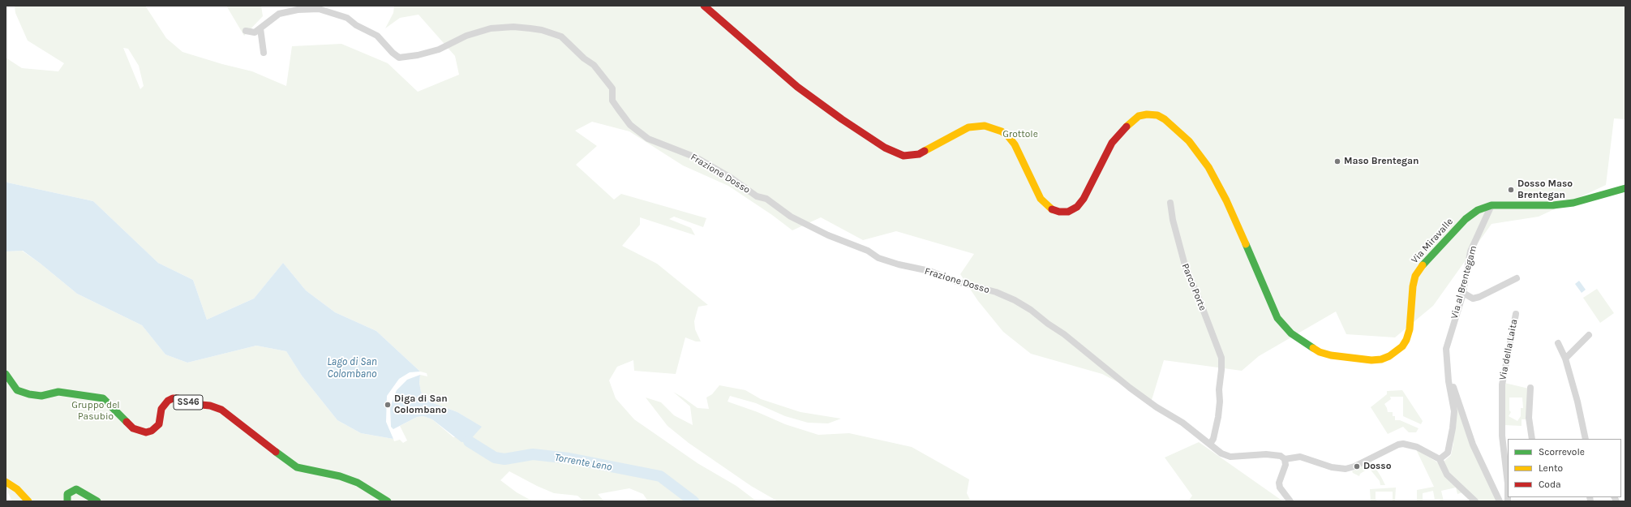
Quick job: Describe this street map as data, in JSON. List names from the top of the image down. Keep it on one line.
{"streets":{"street":["Frazione Dosso","Via Miravalle","Via al Brentegam","Parco Porte","Via della Laita","SS46"]},"crossings":[["Frazione Dosso","Parco Porte"],["Via Miravalle","Via al Brentegam"]],"water":["Lago di San Colombano","Torrente Leno"],"parks":["Grottole","Gruppo del Pasubio"],"places":["Maso Brentegan","Dosso Maso Brentegan","Diga di San Colombano","Dosso"],"legend":["Scorrevole","Lento","Coda"]}
